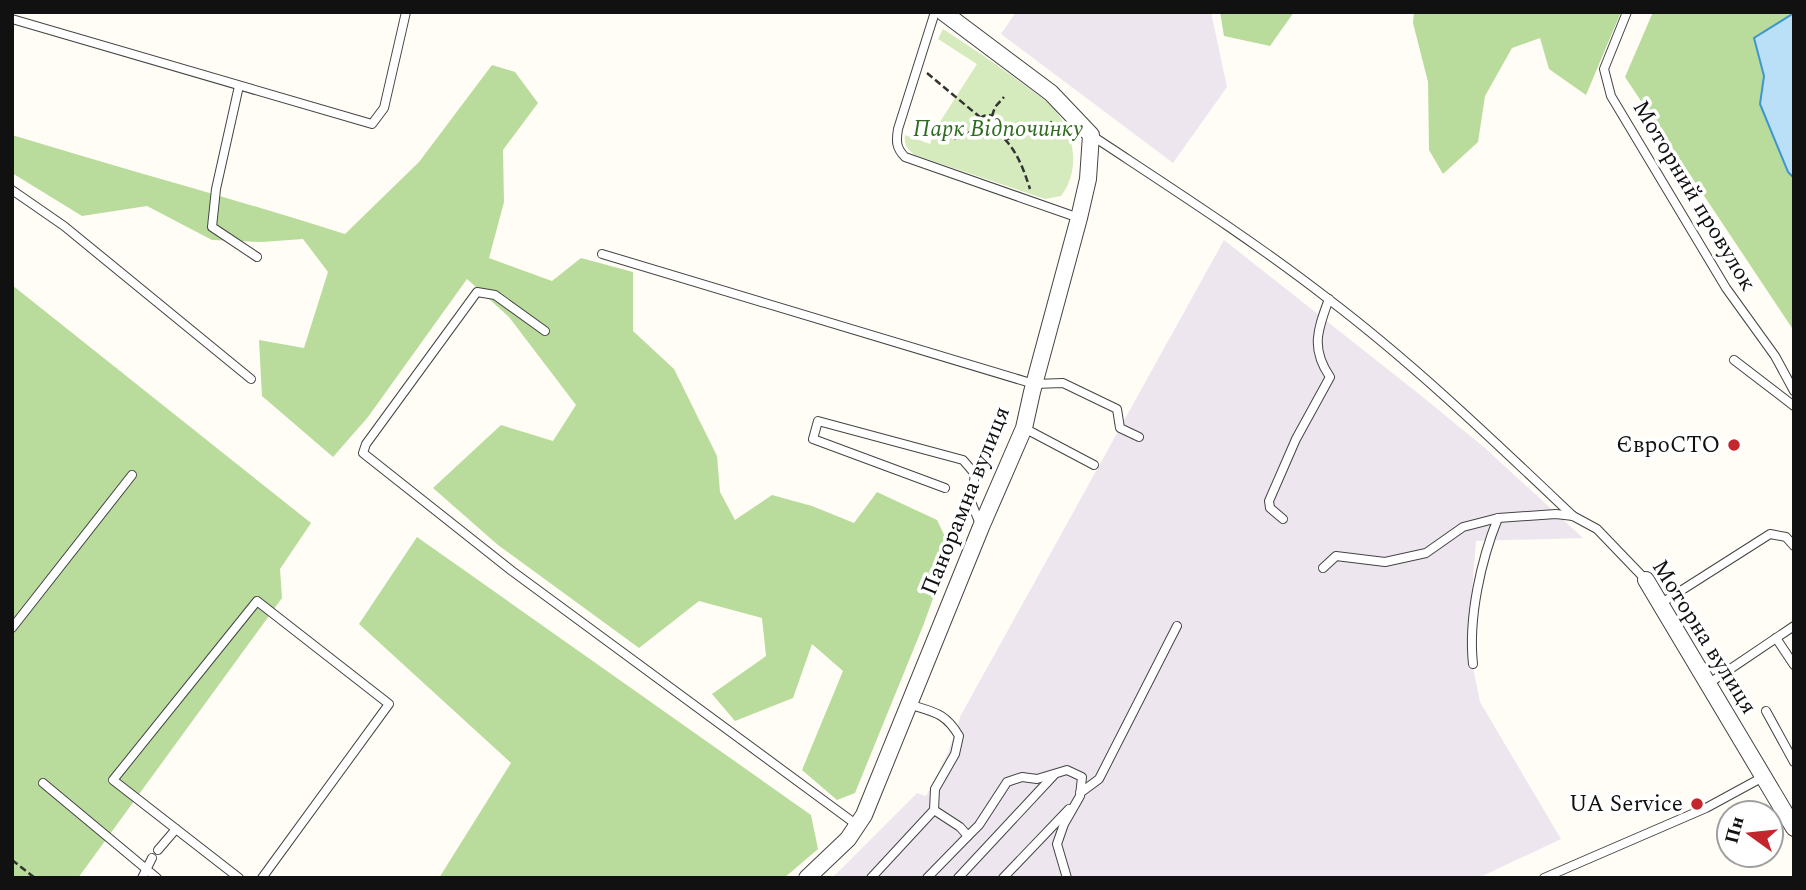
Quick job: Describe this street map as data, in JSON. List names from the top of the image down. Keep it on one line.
{"streets":{"street":["Панорамна вулиця","Моторна вулиця"],"lane":["Моторний провулок"]},"crossings":[["Панорамна вулиця","Моторна вулиця"]],"parks":["Парк Відпочинку"],"places":["ЄвроСТО","UA Service"],"north":"left"}
